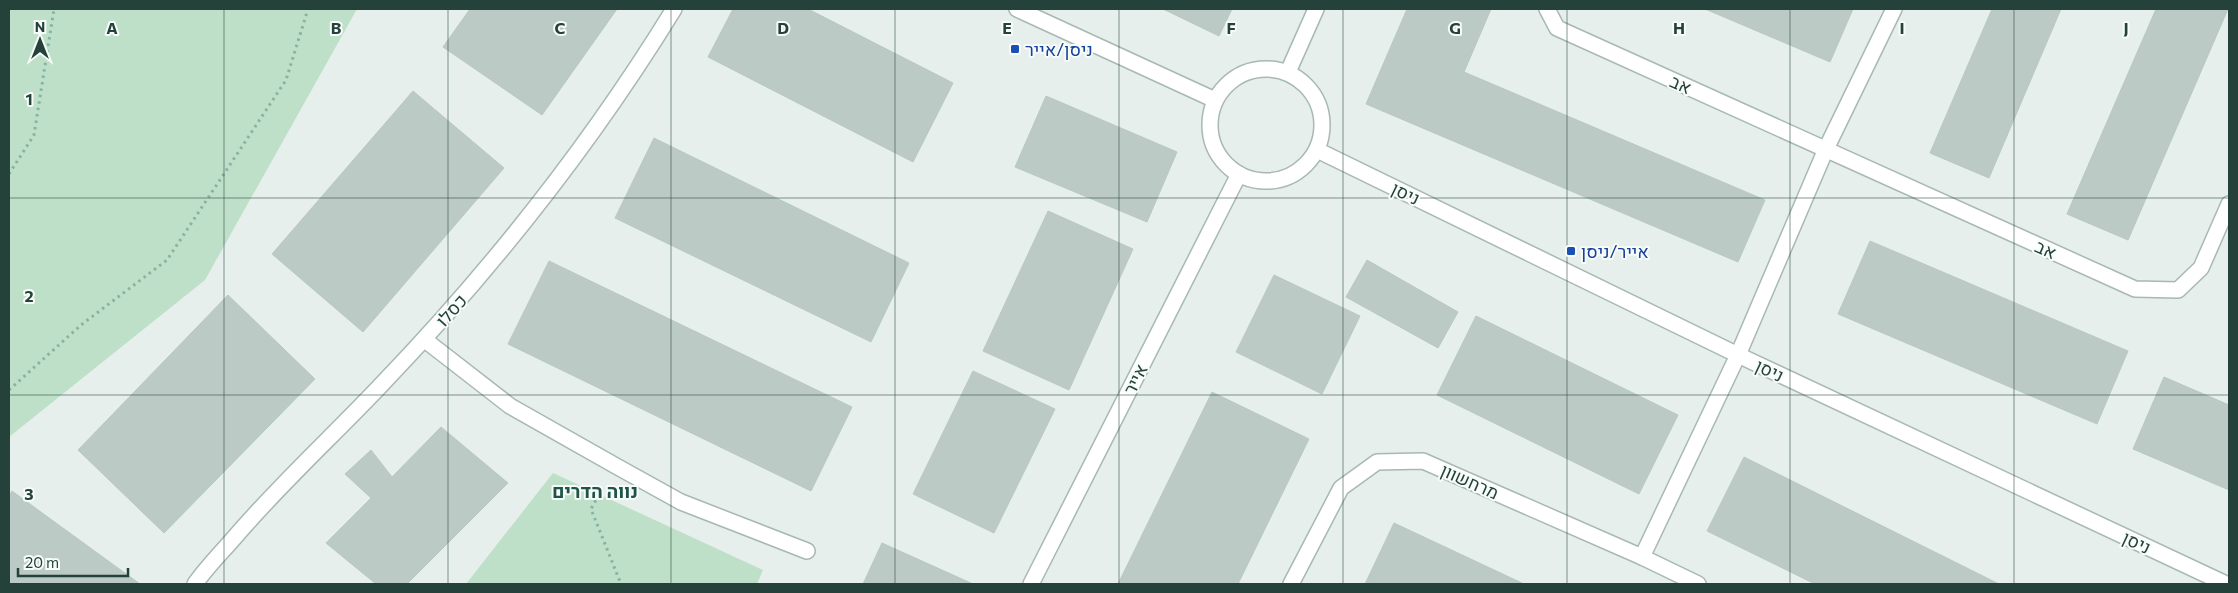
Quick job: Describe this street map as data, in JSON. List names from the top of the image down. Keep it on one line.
{"streets":{"street":["אב","ניסן","כסלו","אייר","מרחשוון"]},"crossings":[["ניסן","אייר"]],"districts":["נווה הדרים"],"places":{"transit":["ניסן/אייר","אייר/ניסן"]},"scale_bar":"20 m","north":"top","grid":{"columns":["A","B","C","D","E","F","G","H","I","J"],"rows":["1","2","3"]}}
